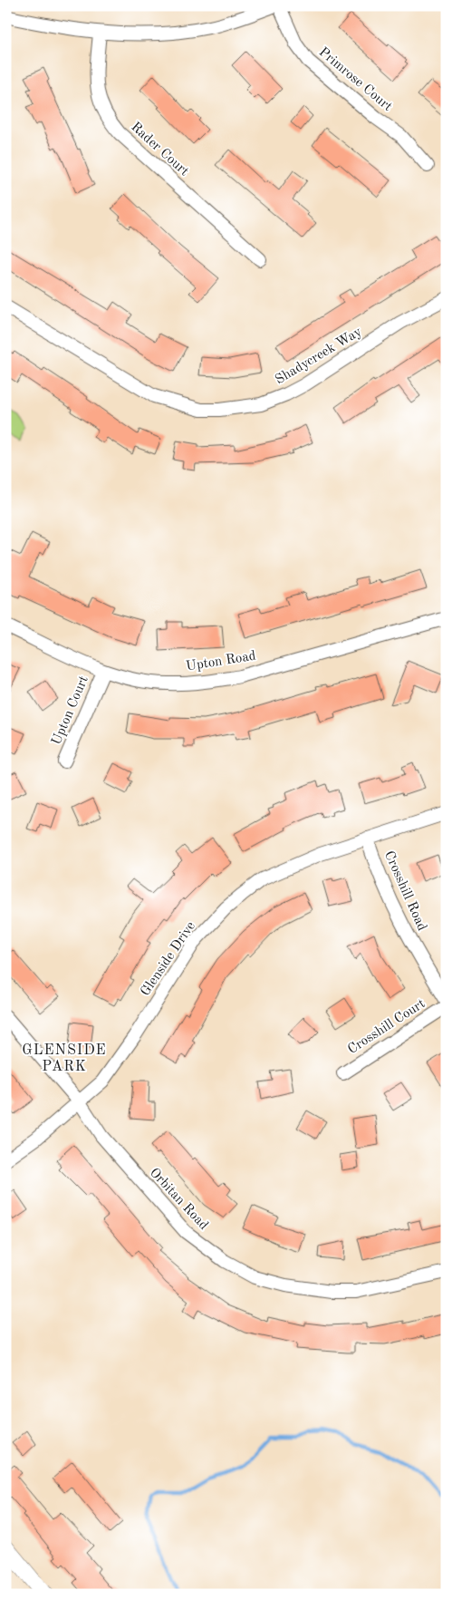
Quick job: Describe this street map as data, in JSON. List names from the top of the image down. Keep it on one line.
{"streets":{"street":["Primrose Court","Rader Court","Shadycreek Way","Upton Road","Upton Court","Crosshill Road","Glenside Drive","Crosshill Court","Orbitan Road"]},"crossings":[["Upton Road","Upton Court"],["Crosshill Road","Glenside Drive"],["Glenside Drive","Orbitan Road"]],"districts":["GLENSIDE PARK"]}
